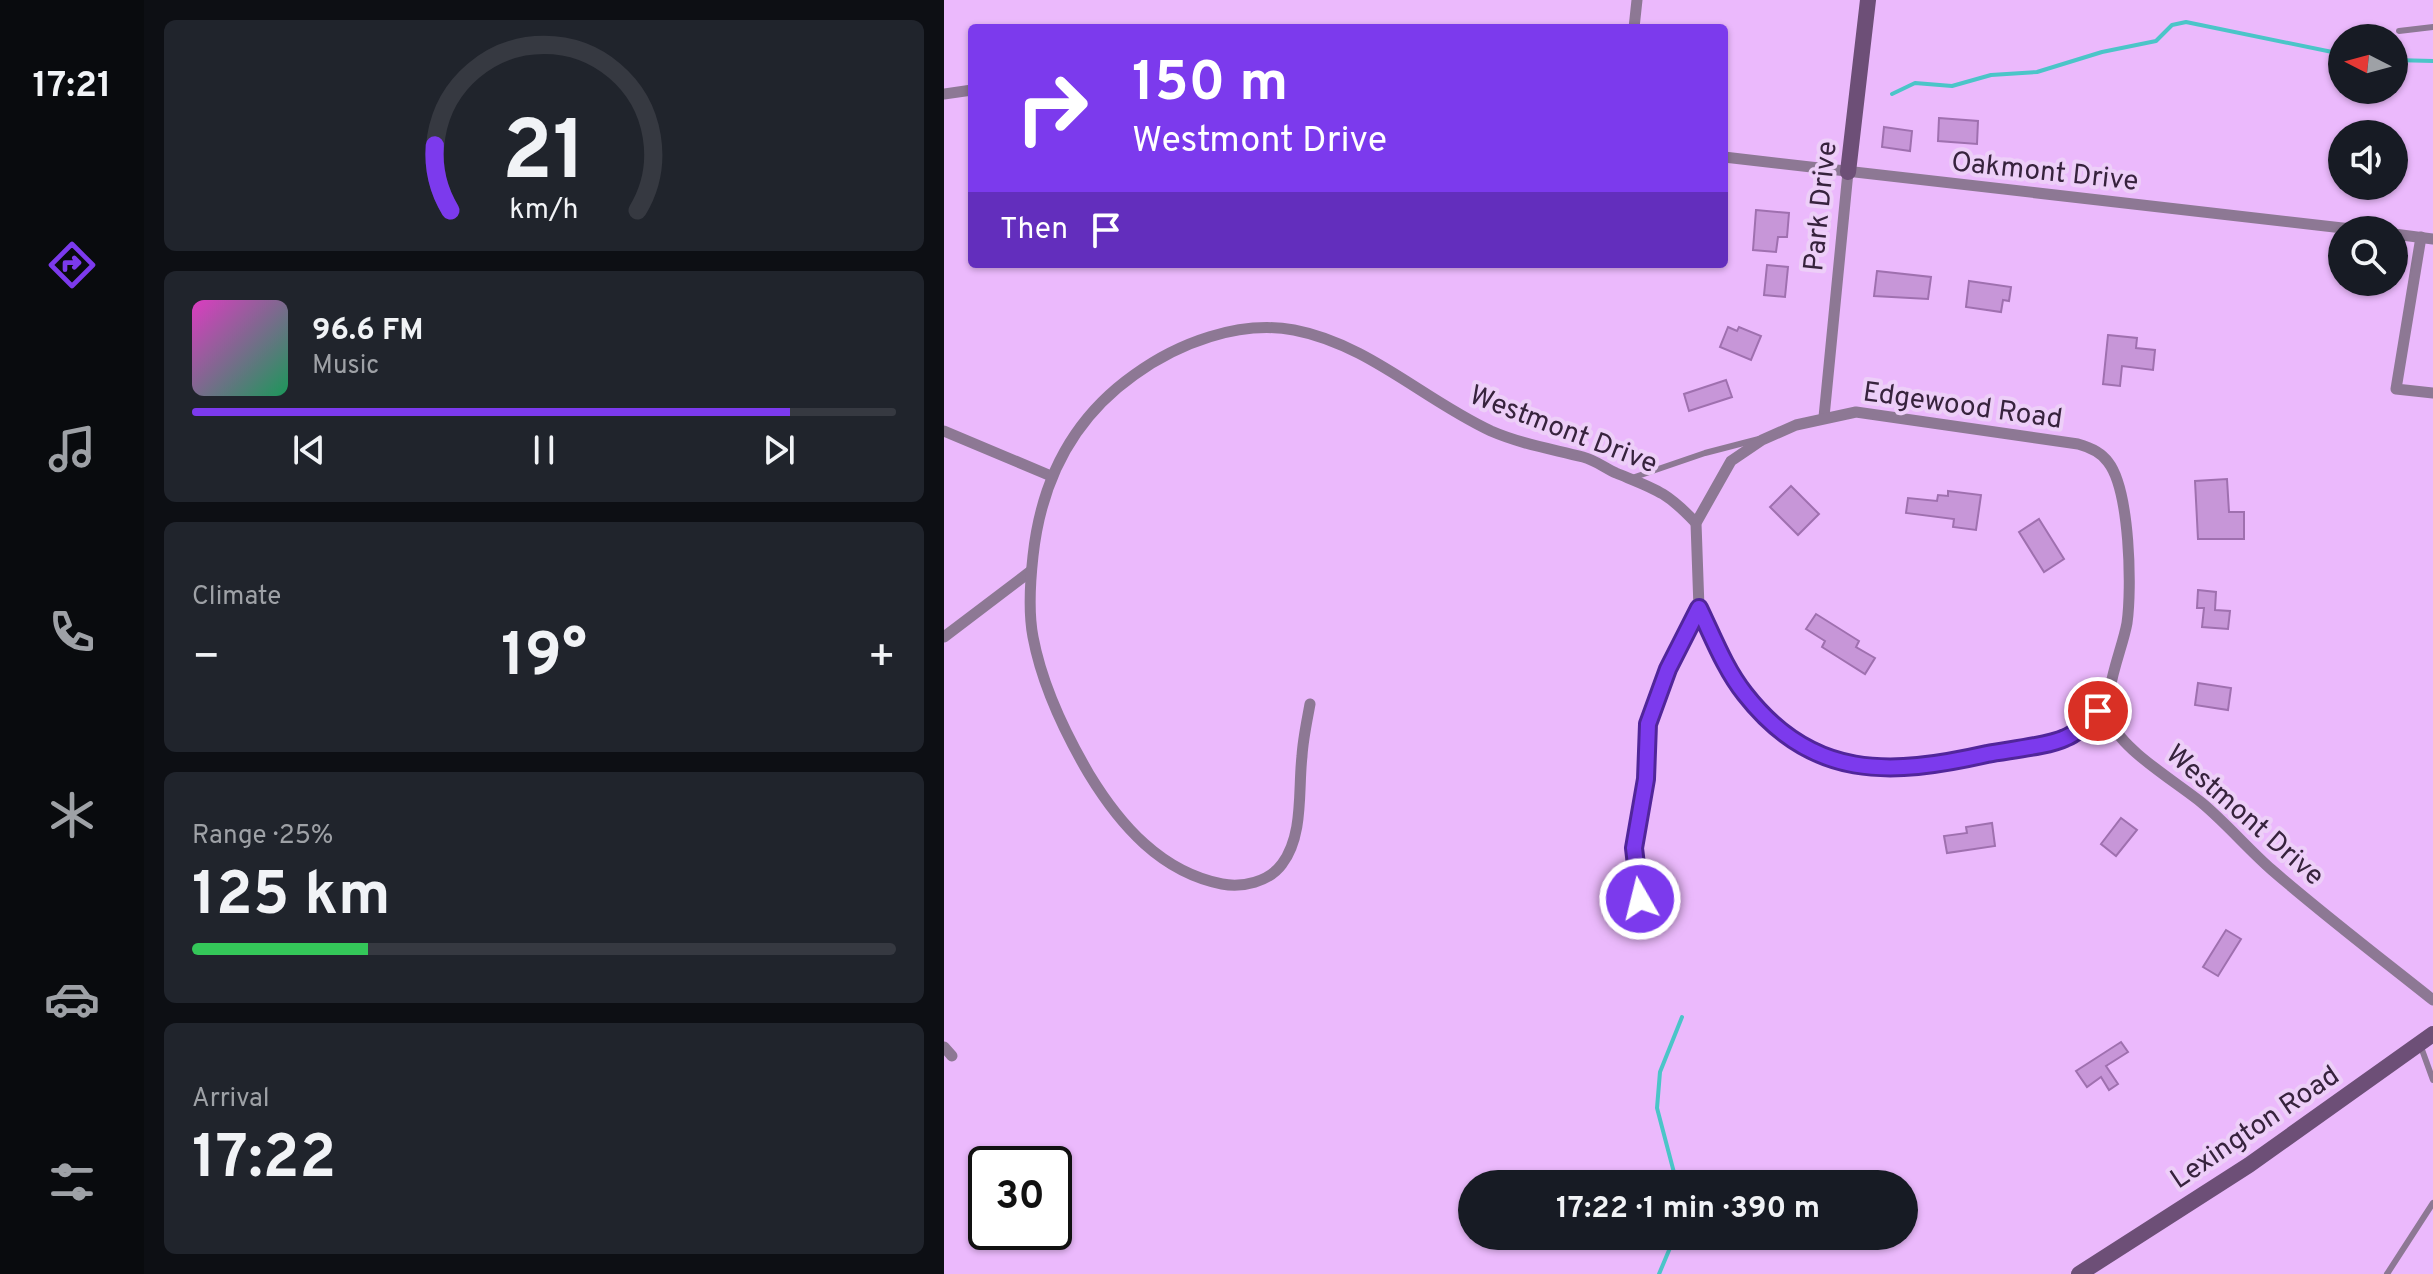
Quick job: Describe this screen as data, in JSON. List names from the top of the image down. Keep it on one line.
{"streets":{"main road":["Park Drive","Lexington Road"],"street":["Oakmont Drive","Edgewood Road","Westmont Drive"]},"crossings":[["Oakmont Drive","Park Drive"],["Park Drive","Edgewood Road"],["Edgewood Road","Westmont Drive"]],"north":"left","page":{"tabs":"17:21","turn":["150 m","Westmont Drive"],"then":"Then","song":["96.6 FM","Music"],"tile":["Climate",["Range · 25%","125 km"],["Arrival","17:22"]],"heat":["−","19°","+"],"limit":"30","trip":"17:22 · 1 min · 390 m","gauge":["21","km/h"]}}
